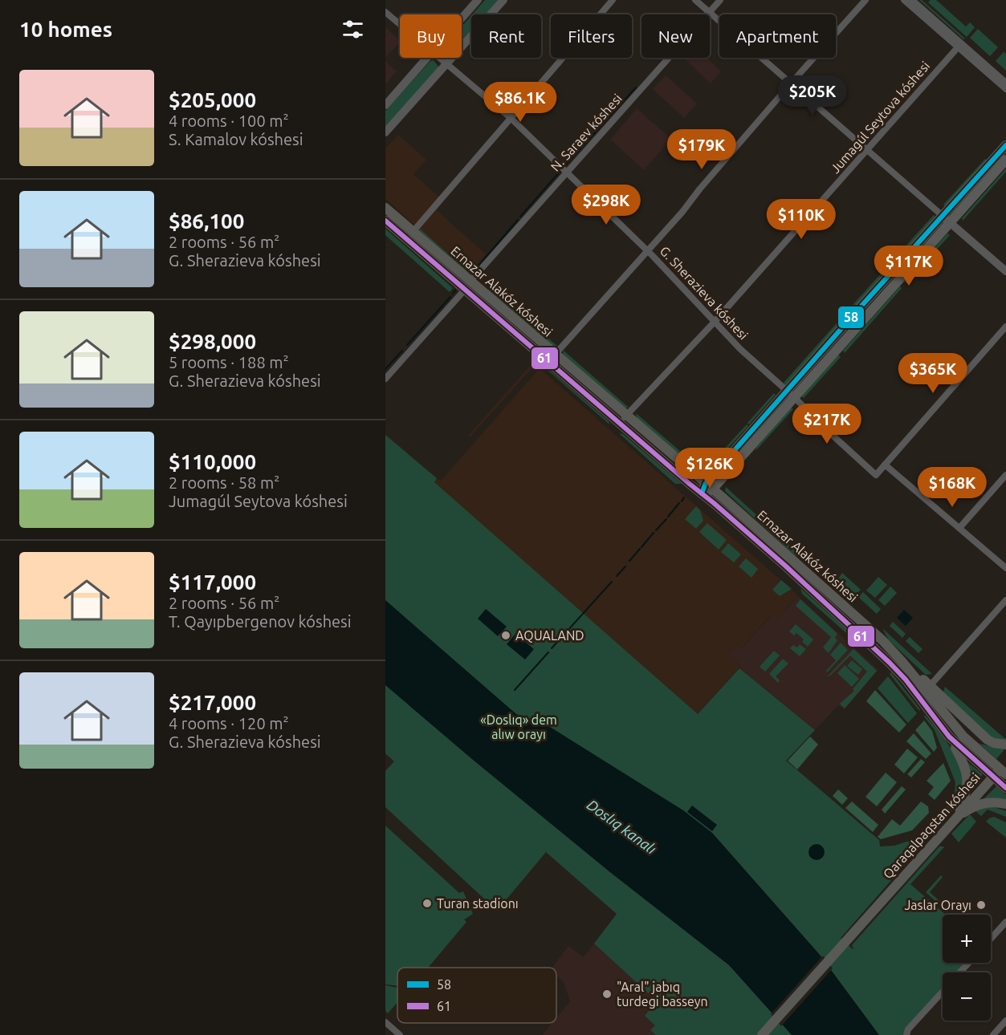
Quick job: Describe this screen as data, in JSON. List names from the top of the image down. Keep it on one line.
{"streets":{"main road":["Ernazar Alakóz kóshesi","Qaraqalpaqstan kóshesi"],"street":["Jumagúl Seytova kóshesi","N. Saraev kóshesi","G. Sherazieva kóshesi"]},"crossings":[["Jumagúl Seytova kóshesi","Ernazar Alakóz kóshesi"],["Jumagúl Seytova kóshesi","G. Sherazieva kóshesi"],["N. Saraev kóshesi","Ernazar Alakóz kóshesi"],["N. Saraev kóshesi","G. Sherazieva kóshesi"],["Ernazar Alakóz kóshesi","Qaraqalpaqstan kóshesi"]],"water":["Doslıq kanalı"],"parks":["«Doslıq» dem alıw orayı"],"places":["AQUALAND","Turan stadionı","Jaslar Orayı","\"Aral\" jabıq turdegi basseyn"],"lines":["transit line 58","transit line 61"],"legend":["58","61"],"page":{"heading":"10 homes","chip":["Buy","Rent","Filters","New","Apartment"],"list":[{"name":"$205,000","note":"4 rooms · 100 m² · S. Kamalov kóshesi"},{"name":"$86,100","note":"2 rooms · 56 m² · G. Sherazieva kóshesi"},{"name":"$298,000","note":"5 rooms · 188 m² · G. Sherazieva kóshesi"},{"name":"$110,000","note":"2 rooms · 58 m² · Jumagúl Seytova kóshesi"},{"name":"$117,000","note":"2 rooms · 56 m² · T. Qayıpbergenov kóshesi"},{"name":"$217,000","note":"4 rooms · 120 m² · G. Sherazieva kóshesi"}],"price":["$205K","$86.1K","$179K","$298K","$110K","$117K","$365K","$217K","$126K","$168K"],"map_buttons":["+","−"]}}
